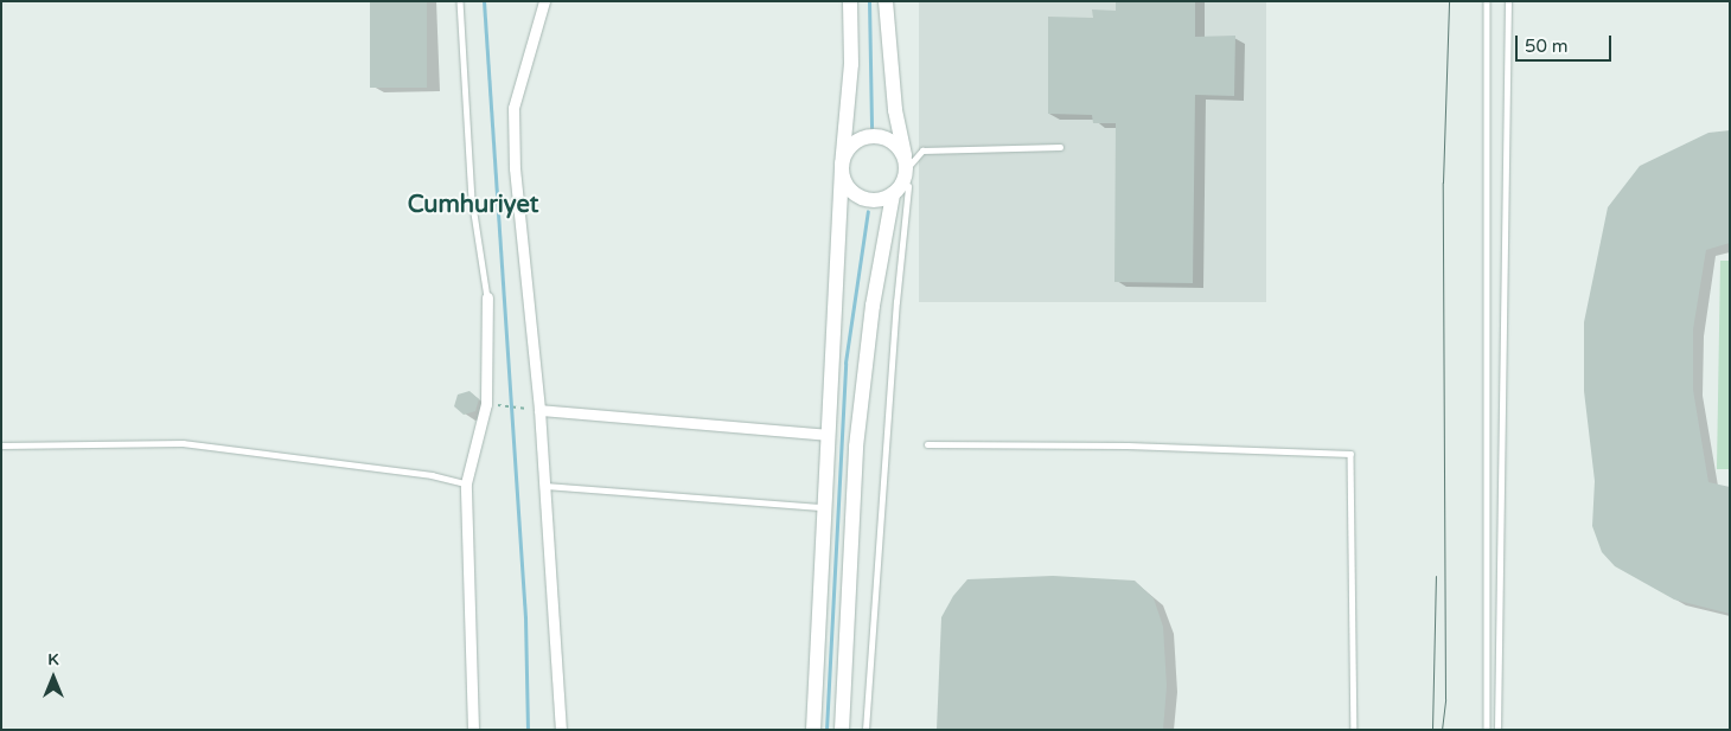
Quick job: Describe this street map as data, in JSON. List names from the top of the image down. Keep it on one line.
{"districts":["Cumhuriyet"],"scale_bar":"50 m","north":"top"}
